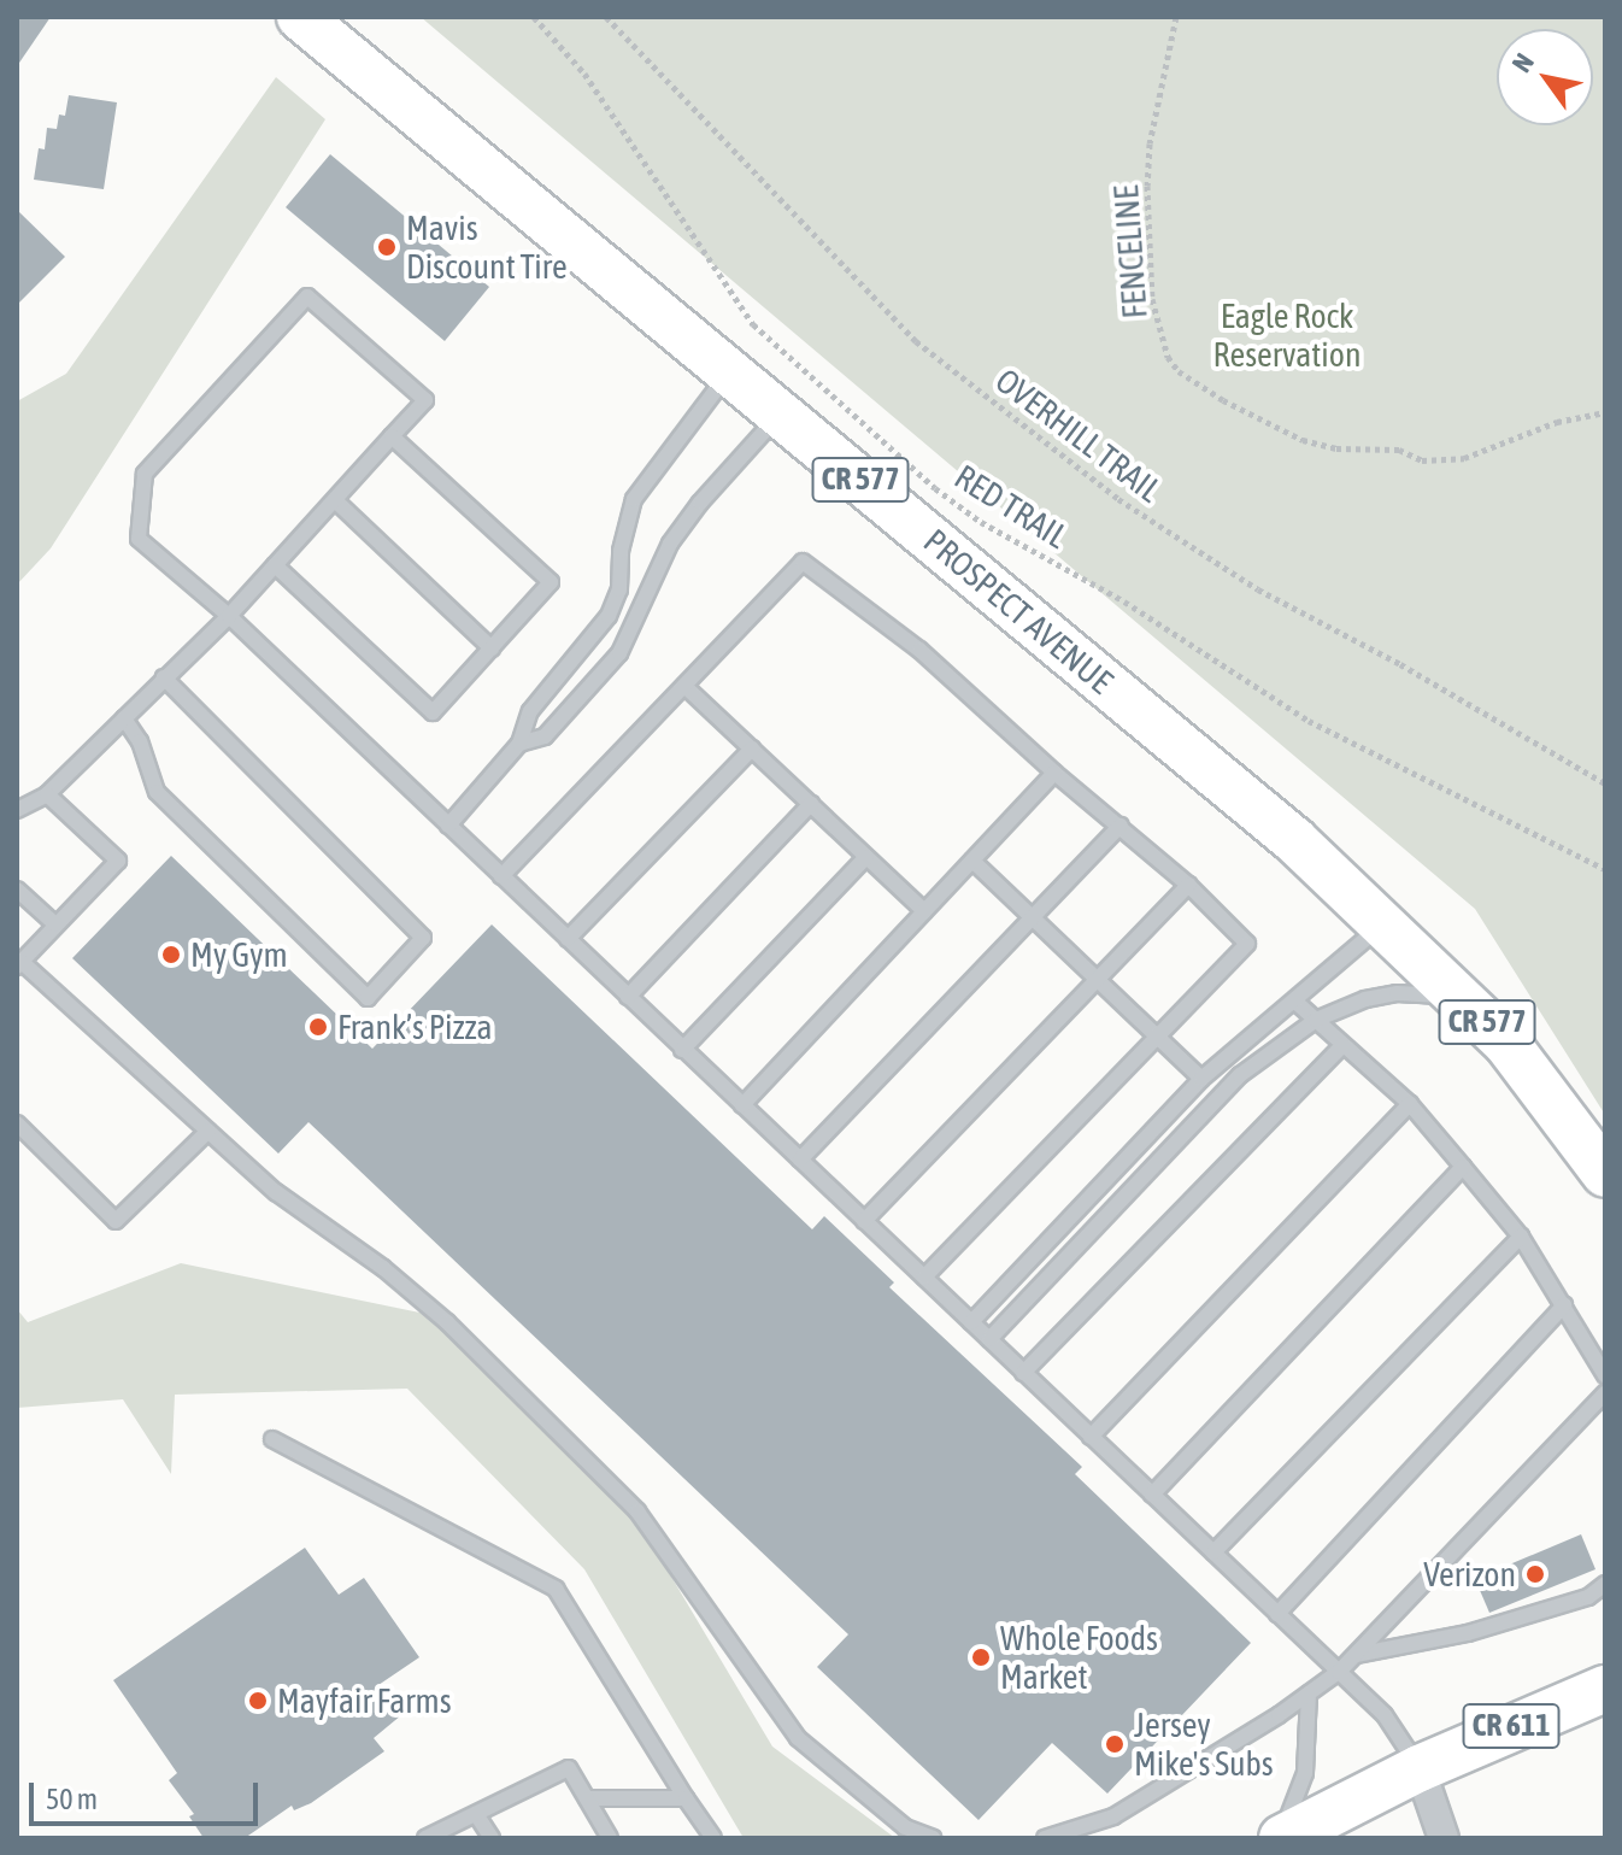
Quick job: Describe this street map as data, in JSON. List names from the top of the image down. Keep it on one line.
{"streets":{"main road":["CR 577","PROSPECT AVENUE","CR 611"],"path":["FENCELINE","OVERHILL TRAIL","RED TRAIL"]},"parks":["Eagle Rock Reservation"],"places":["Mavis Discount Tire","My Gym","Frank’s Pizza","Verizon","Whole Foods Market","Mayfair Farms","Jersey Mike's Subs"],"scale_bar":"50 m","north":"top left"}
